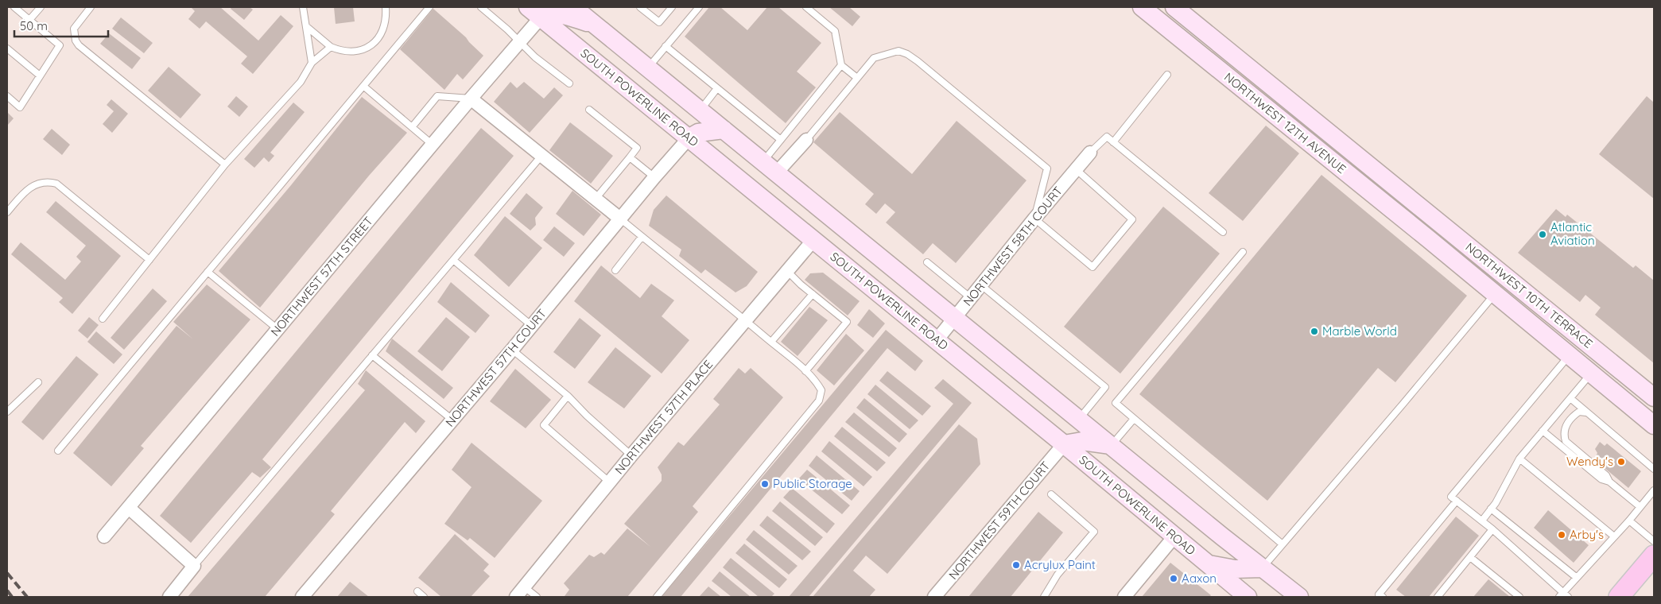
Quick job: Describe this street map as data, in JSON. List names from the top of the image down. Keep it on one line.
{"streets":{"main road":["SOUTH POWERLINE ROAD","NORTHWEST 12TH AVENUE","NORTHWEST 10TH TERRACE"],"street":["NORTHWEST 58TH COURT","NORTHWEST 57TH STREET","NORTHWEST 57TH COURT","NORTHWEST 57TH PLACE","NORTHWEST 59TH COURT"]},"crossings":[["SOUTH POWERLINE ROAD","NORTHWEST 58TH COURT"],["SOUTH POWERLINE ROAD","NORTHWEST 57TH STREET"],["SOUTH POWERLINE ROAD","NORTHWEST 57TH COURT"],["SOUTH POWERLINE ROAD","NORTHWEST 57TH PLACE"],["SOUTH POWERLINE ROAD","NORTHWEST 59TH COURT"],["NORTHWEST 12TH AVENUE","NORTHWEST 10TH TERRACE"]],"places":["Atlantic Aviation","Marble World","Wendy's","Public Storage","Arby's","Acrylux Paint","Aaxon"],"scale_bar":"50 m"}
